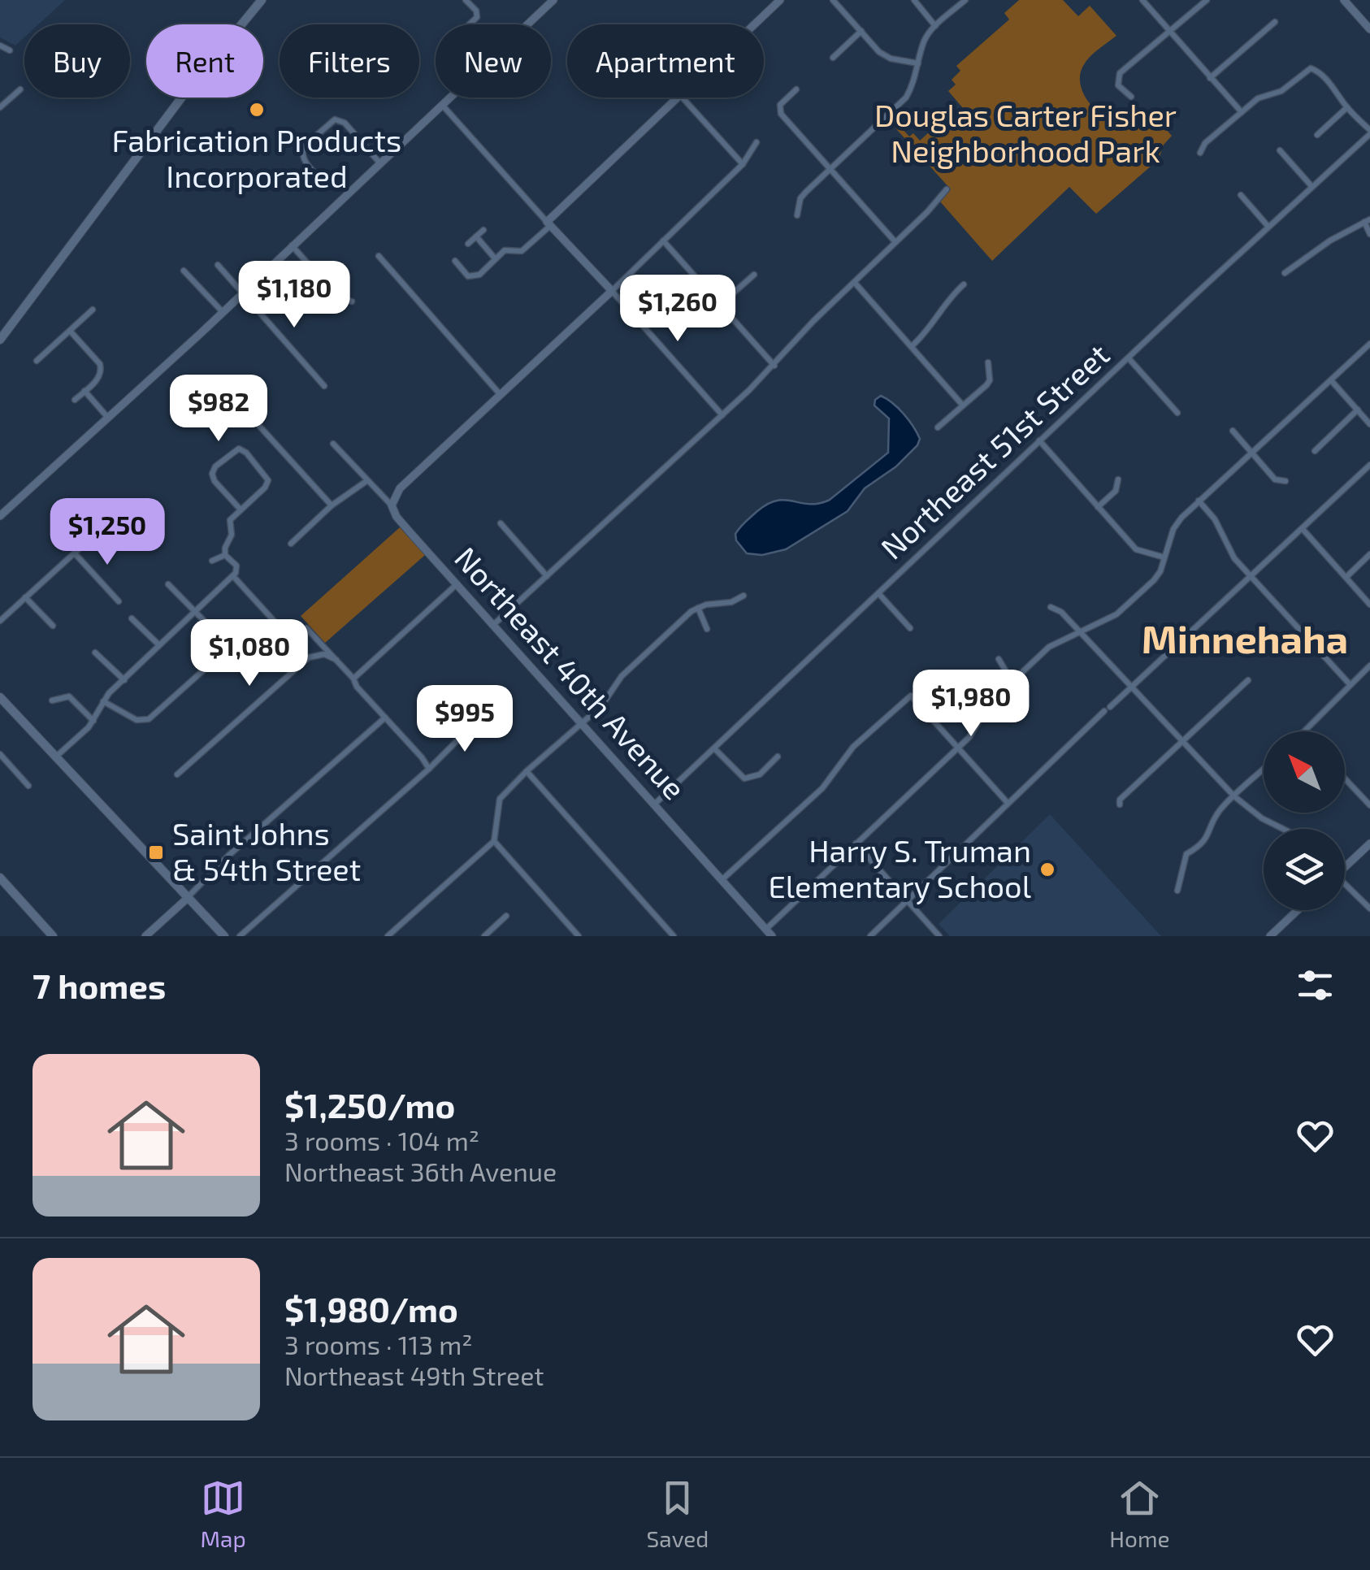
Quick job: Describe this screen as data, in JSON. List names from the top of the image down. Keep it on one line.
{"streets":{"street":["Northeast 51st Street","Northeast 40th Avenue"]},"crossings":[["Northeast 51st Street","Northeast 40th Avenue"]],"districts":["Minnehaha"],"parks":["Douglas Carter Fisher Neighborhood Park"],"places":{"other":["Fabrication Products Incorporated","Harry S. Truman Elementary School"],"transit":["Saint Johns & 54th Street"]},"north":"top left","page":{"chip":["Buy","Rent","Filters","New","Apartment"],"price":["$1,180","$1,260","$982","$1,250","$1,080","$1,980","$995"],"heading":"7 homes","list":[{"name":"$1,250/mo","note":"3 rooms · 104 m² · Northeast 36th Avenue"},{"name":"$1,980/mo","note":"3 rooms · 113 m² · Northeast 49th Street"}],"tabs":["Map","Saved","Home"]}}
